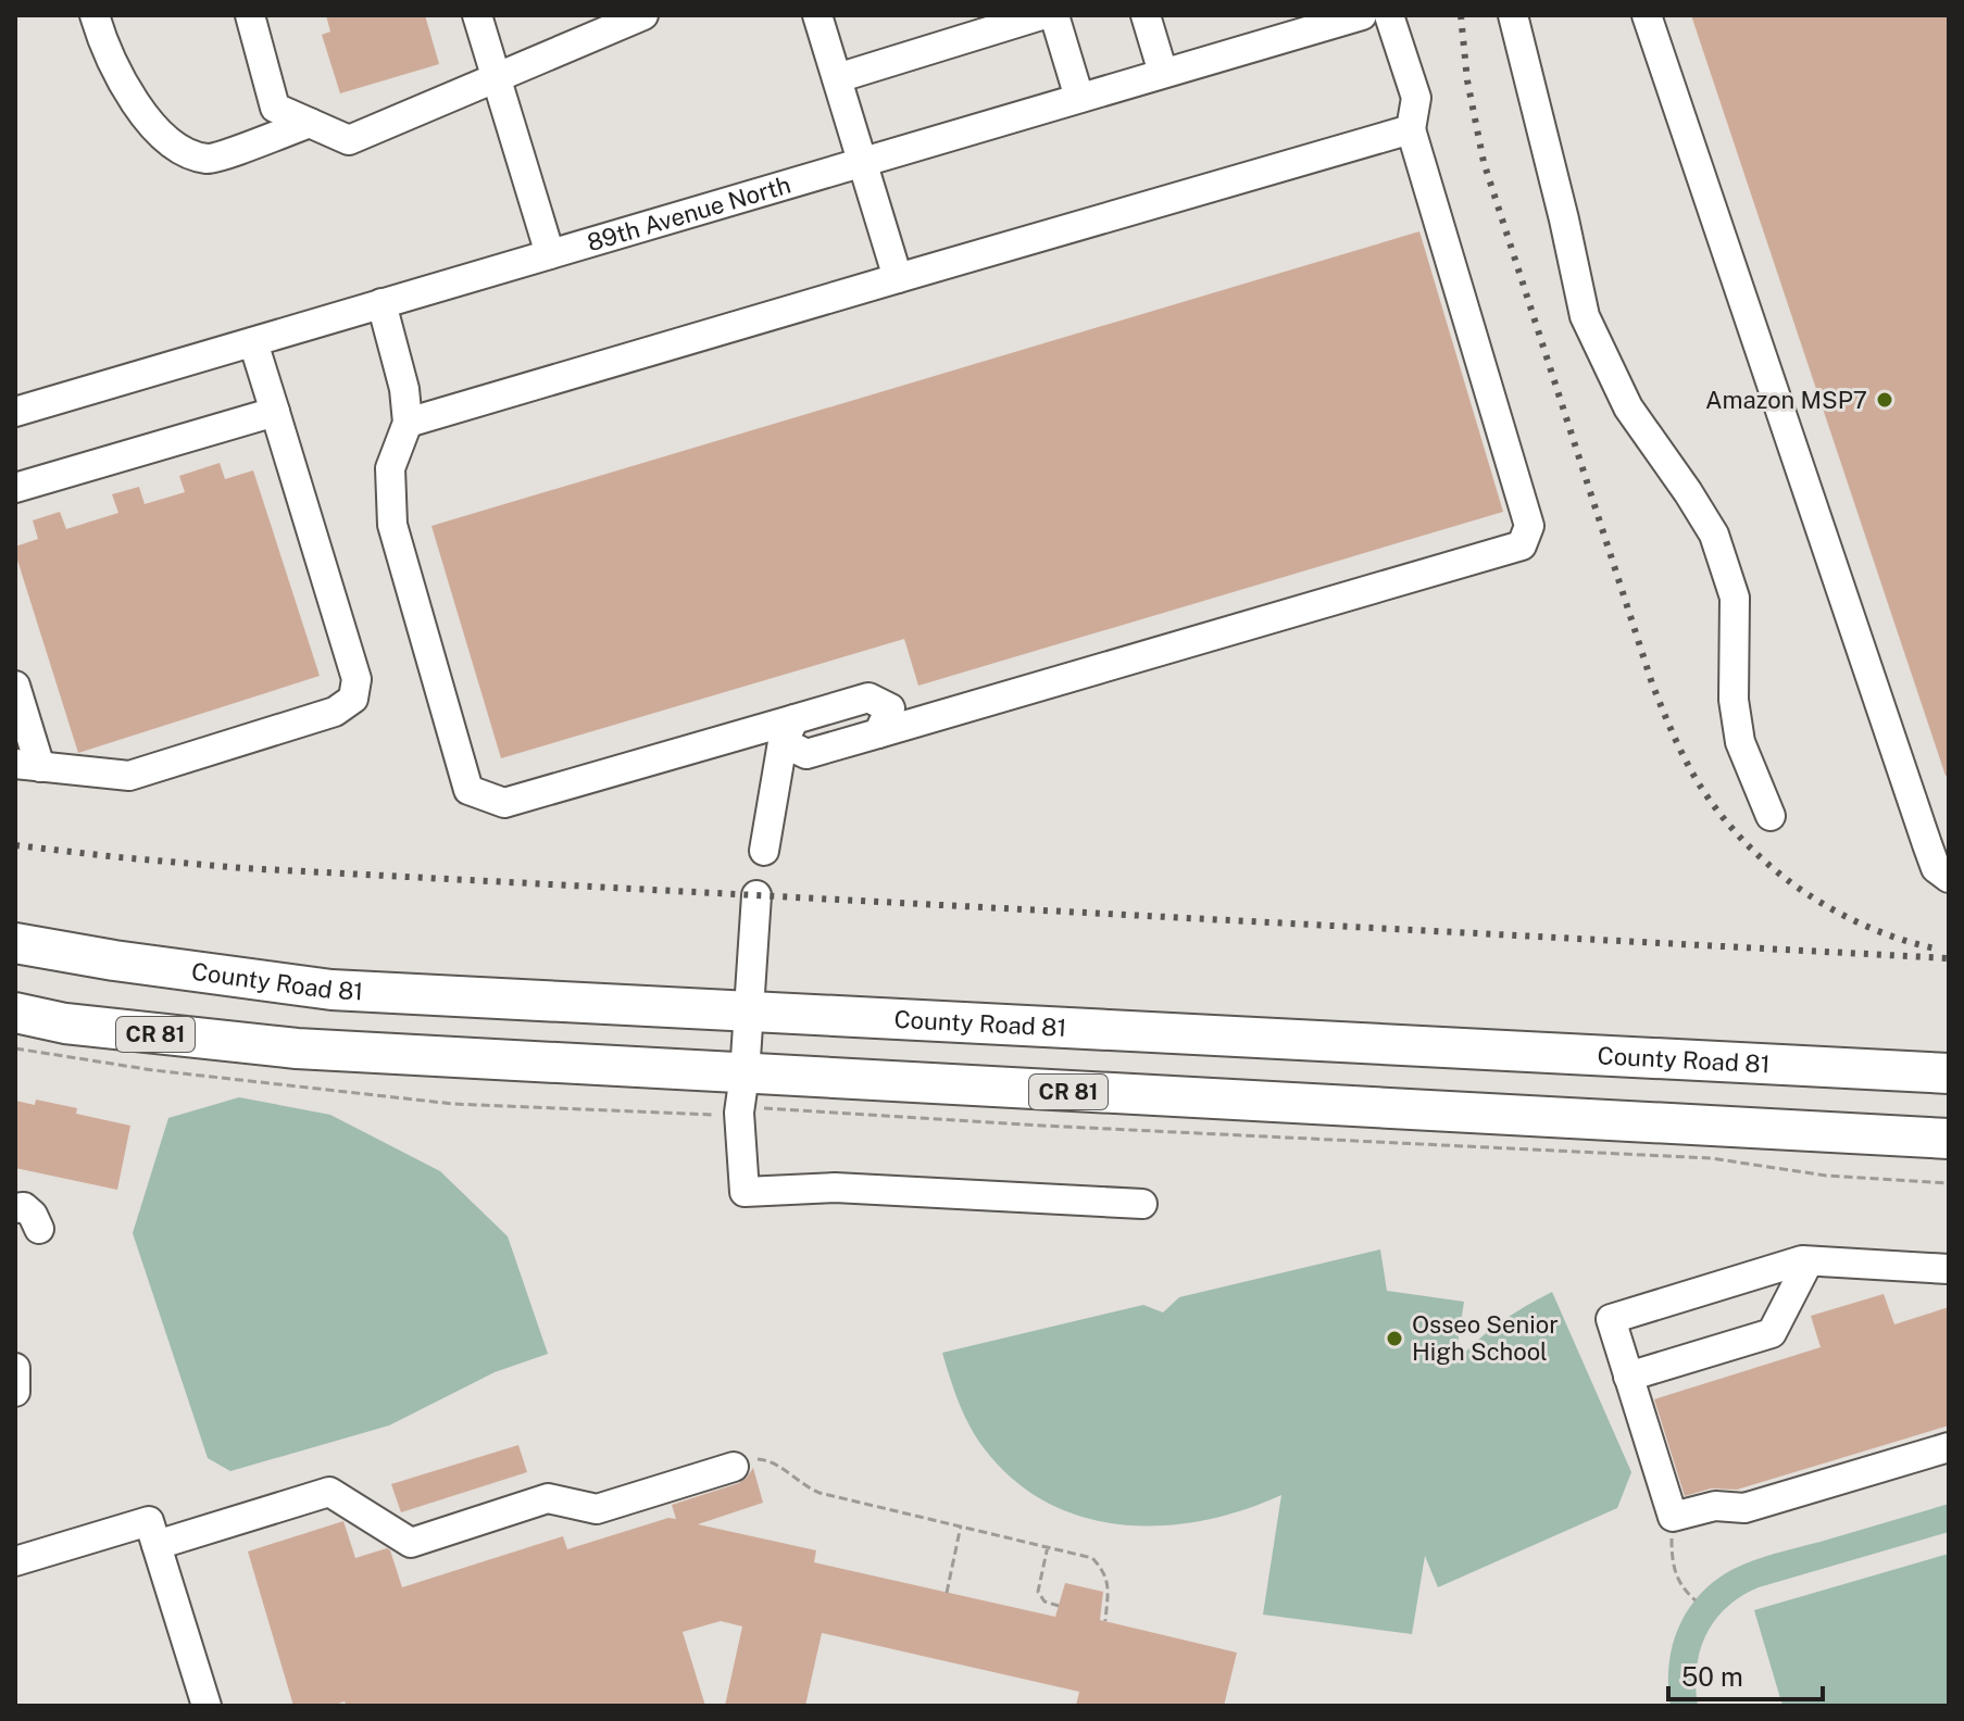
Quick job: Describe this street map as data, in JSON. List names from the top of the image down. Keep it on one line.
{"streets":{"highway":["County Road 81","CR 81"],"street":["89th Avenue North"]},"places":["Amazon MSP7","Osseo Senior High School"],"scale_bar":"50 m"}
